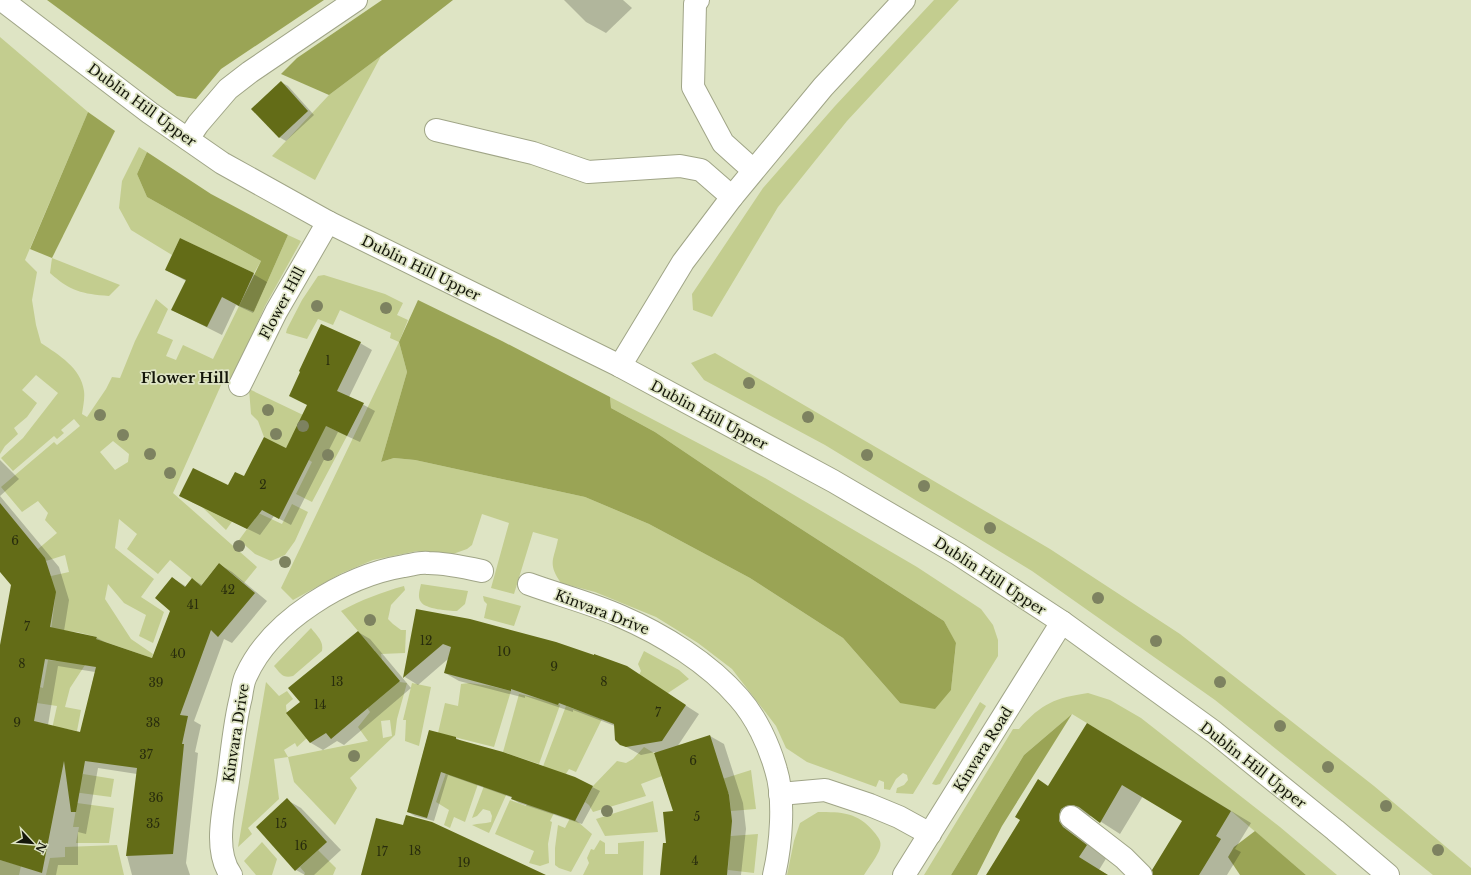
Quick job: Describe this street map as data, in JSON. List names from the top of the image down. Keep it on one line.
{"streets":{"street":["Dublin Hill Upper","Flower Hill","Kinvara Drive","Kinvara Road"]},"crossings":[["Dublin Hill Upper","Flower Hill"],["Dublin Hill Upper","Kinvara Road"]],"districts":["Flower Hill"],"house_numbers":["1","2","6","42","41","7","12","10","40","8","9","13","8","39","14","7","9","38","37","6","36","5","35","15","16","18","17","4","19"],"north":"bottom right"}
